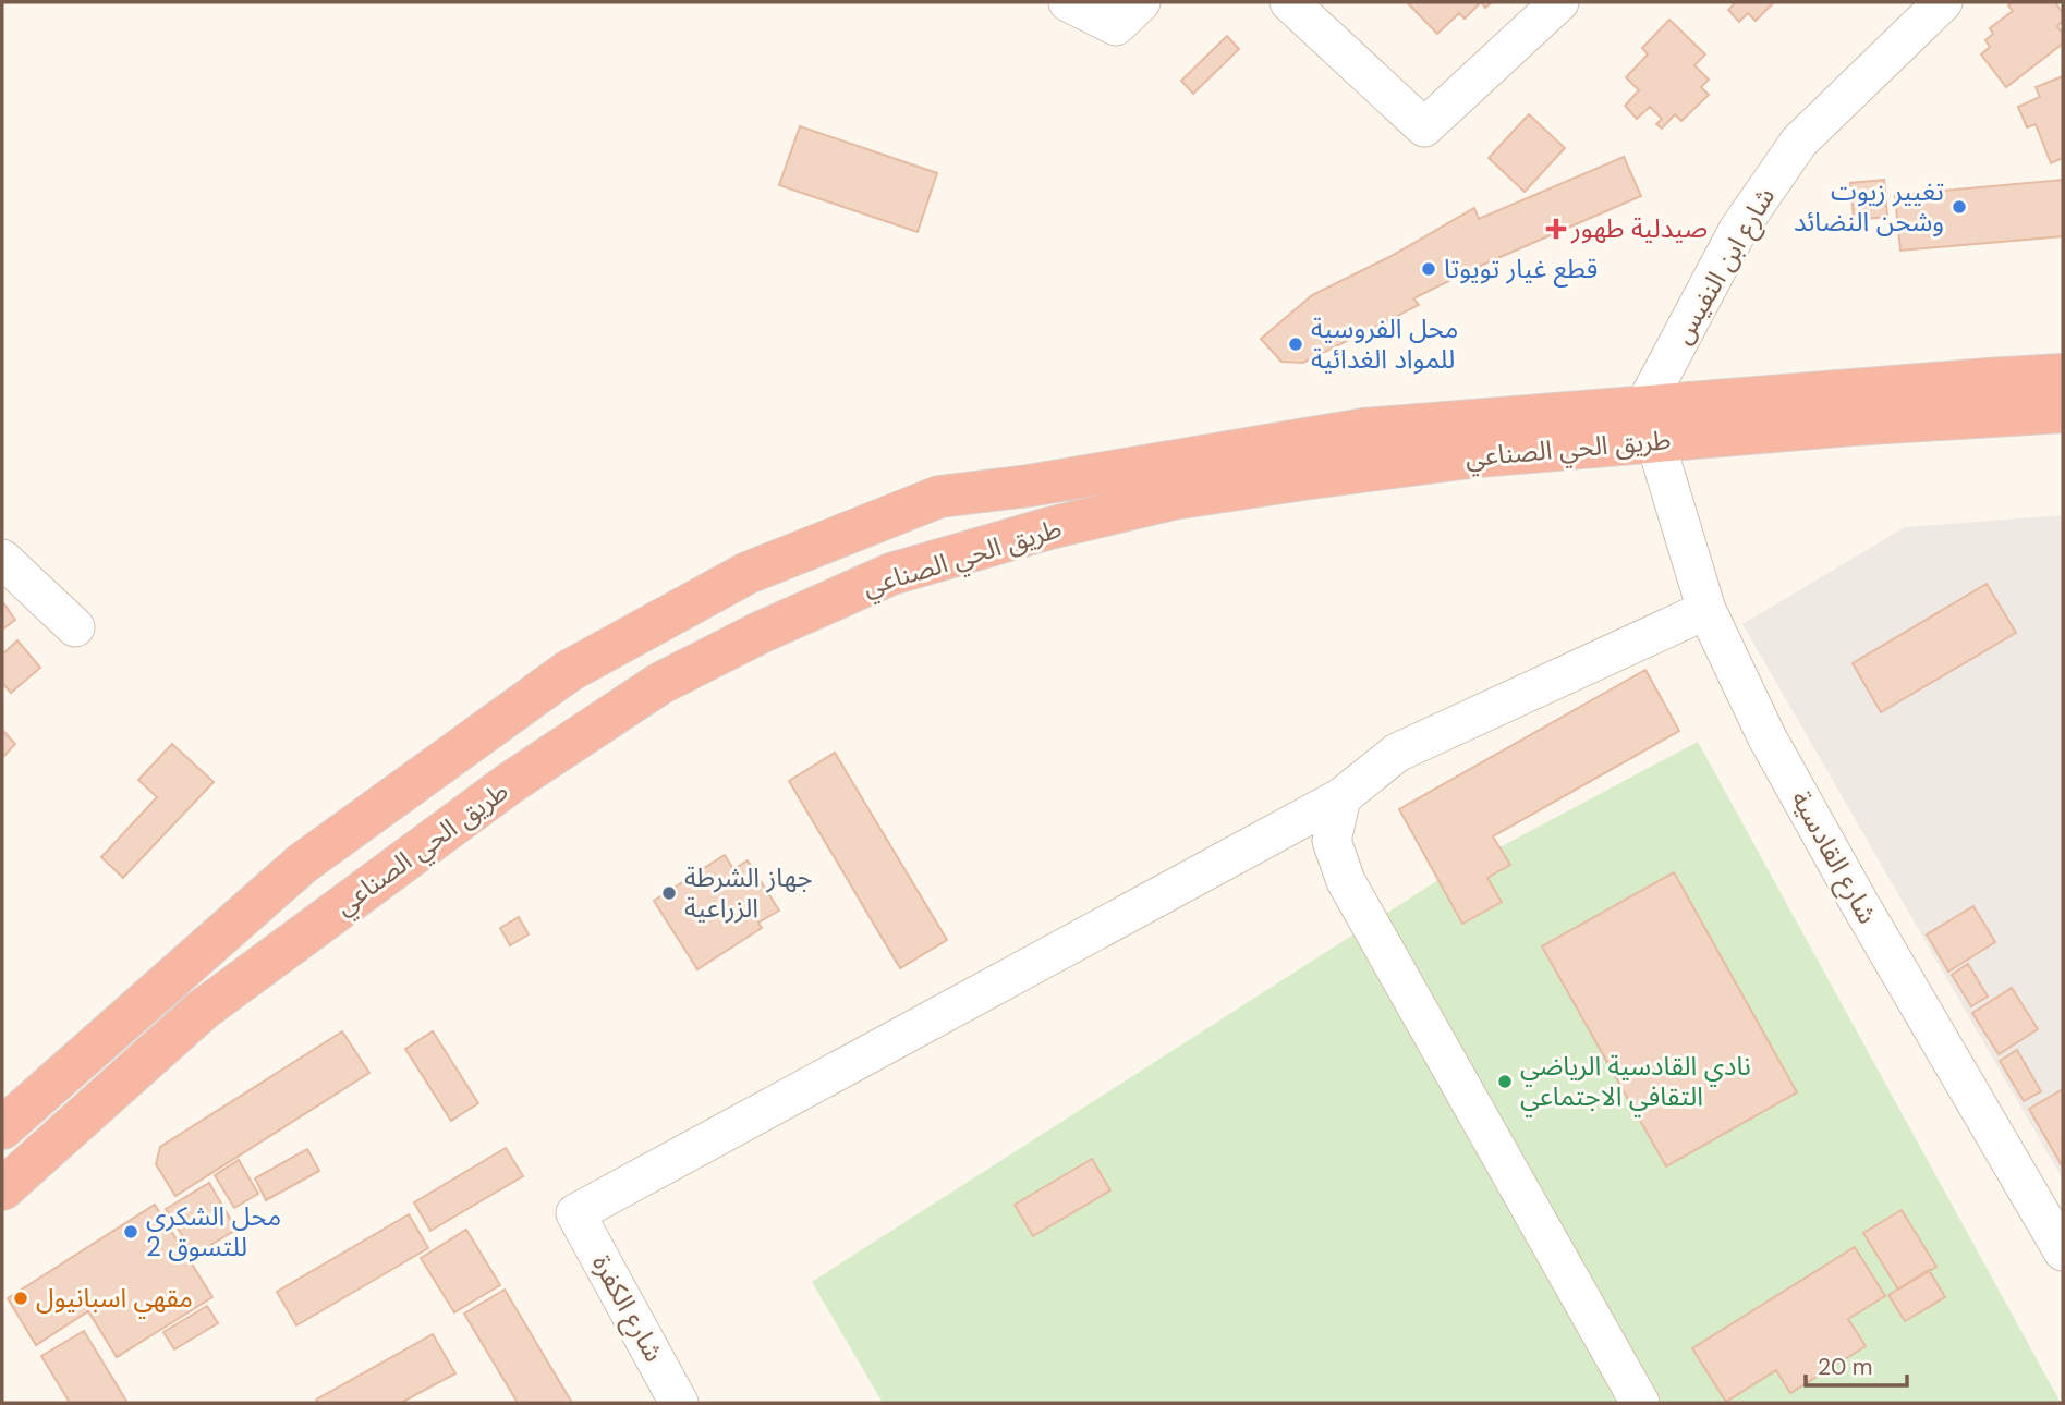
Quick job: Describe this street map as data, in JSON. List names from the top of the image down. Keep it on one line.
{"streets":{"highway":["طريق الحي الصناعي"],"street":["شارع ابن النفيس","شارع القادسية","شارع الكفرة"]},"crossings":[["شارع ابن النفيس","طريق الحي الصناعي"],["شارع ابن النفيس","شارع القادسية"],["طريق الحي الصناعي","شارع القادسية"]],"places":{"other":["تغيير زيوت وشحن النضائد","قطع غيار تويوتا","محل الفروسية للمواد الغدائية","جهاز الشرطة الزراعية","نادي القادسية الرياضي التقافي الاجتماعي","محل الشكري 2 للتسوق","مقهي اسبانيول"],"health":["صيدلية طهور"]},"scale_bar":"20 m"}
